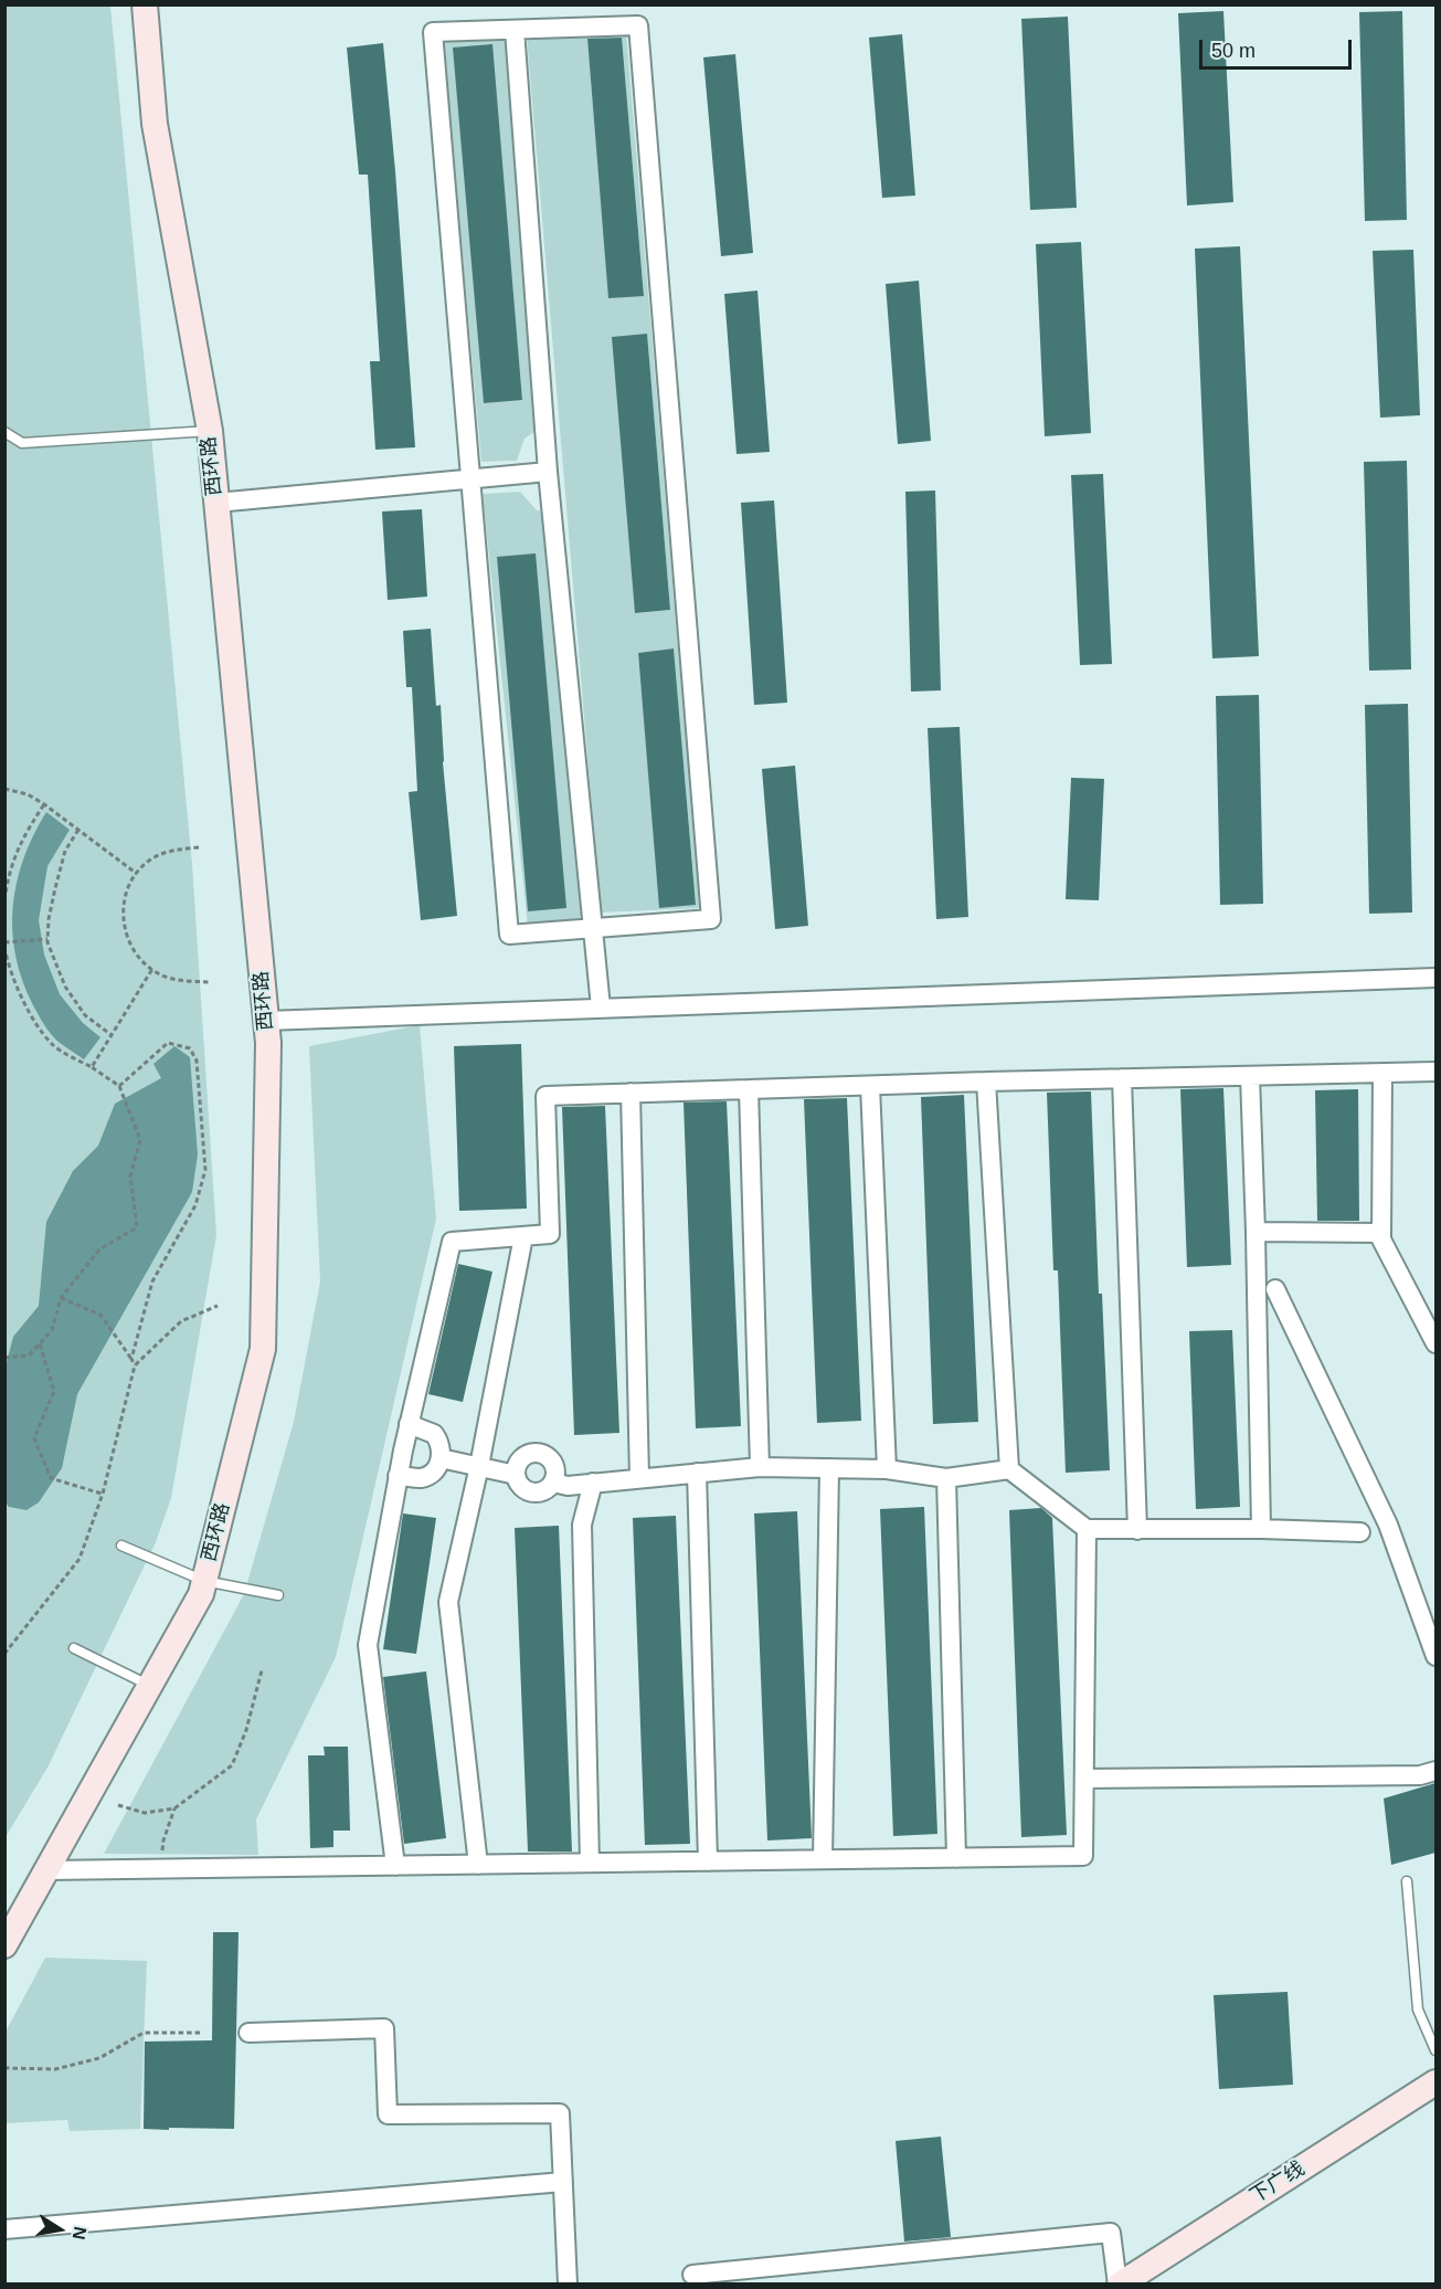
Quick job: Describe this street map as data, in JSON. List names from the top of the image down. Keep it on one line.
{"streets":{"main road":["西环路","下广线"]},"scale_bar":"50 m","north":"right"}
